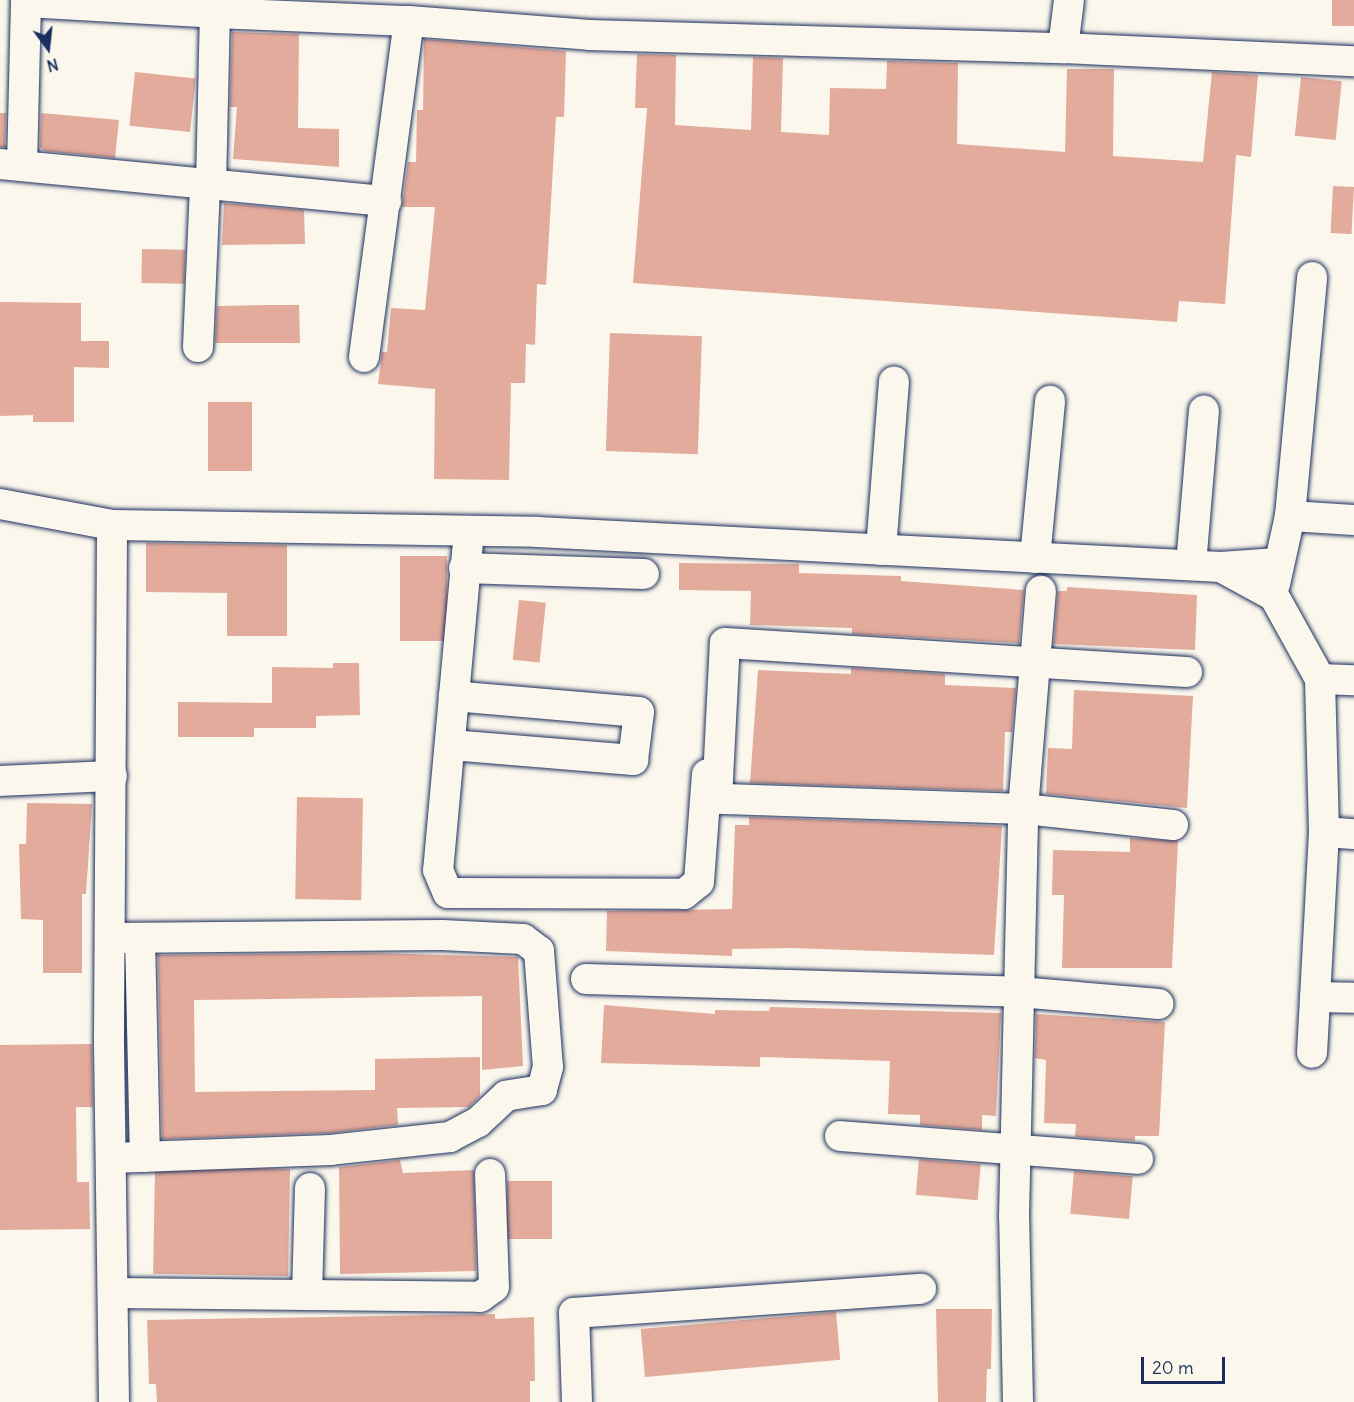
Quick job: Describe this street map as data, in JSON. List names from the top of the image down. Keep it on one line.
{"scale_bar":"20 m","north":"bottom"}
